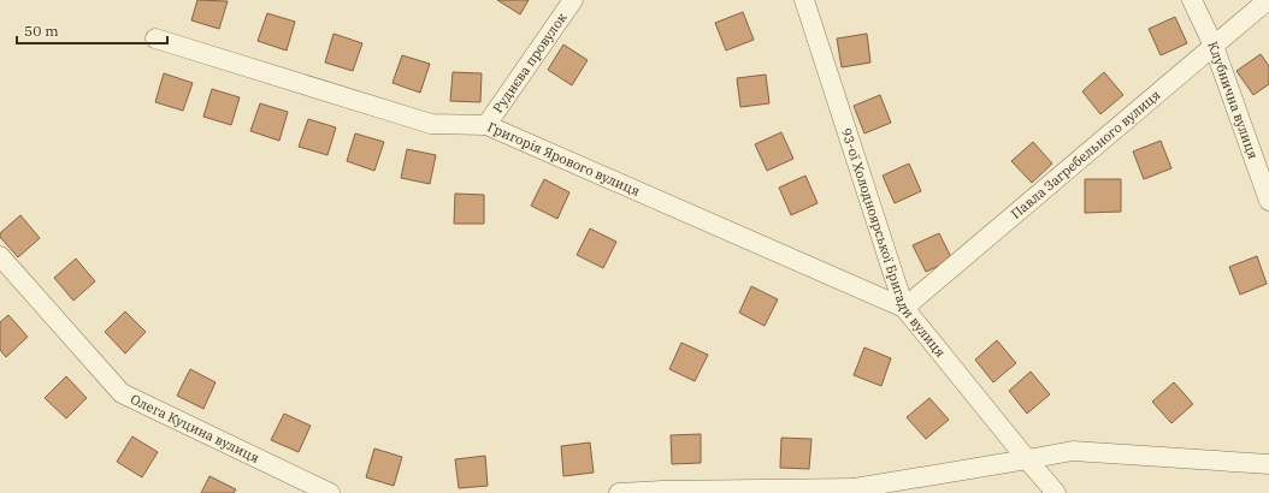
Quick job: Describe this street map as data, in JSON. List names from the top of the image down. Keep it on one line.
{"streets":{"street":["Руднєва провулок","Клубнична вулиця","Павла Загребельного вулиця","Григорія Ярового вулиця","93-ої Холодноярської Бригади вулиця","Олега Куцина вулиця"]},"crossings":[["Руднєва провулок","Григорія Ярового вулиця"],["Клубнична вулиця","Павла Загребельного вулиця"],["Павла Загребельного вулиця","Григорія Ярового вулиця"],["Павла Загребельного вулиця","93-ої Холодноярської Бригади вулиця"],["Григорія Ярового вулиця","93-ої Холодноярської Бригади вулиця"]],"scale_bar":"50 m"}
